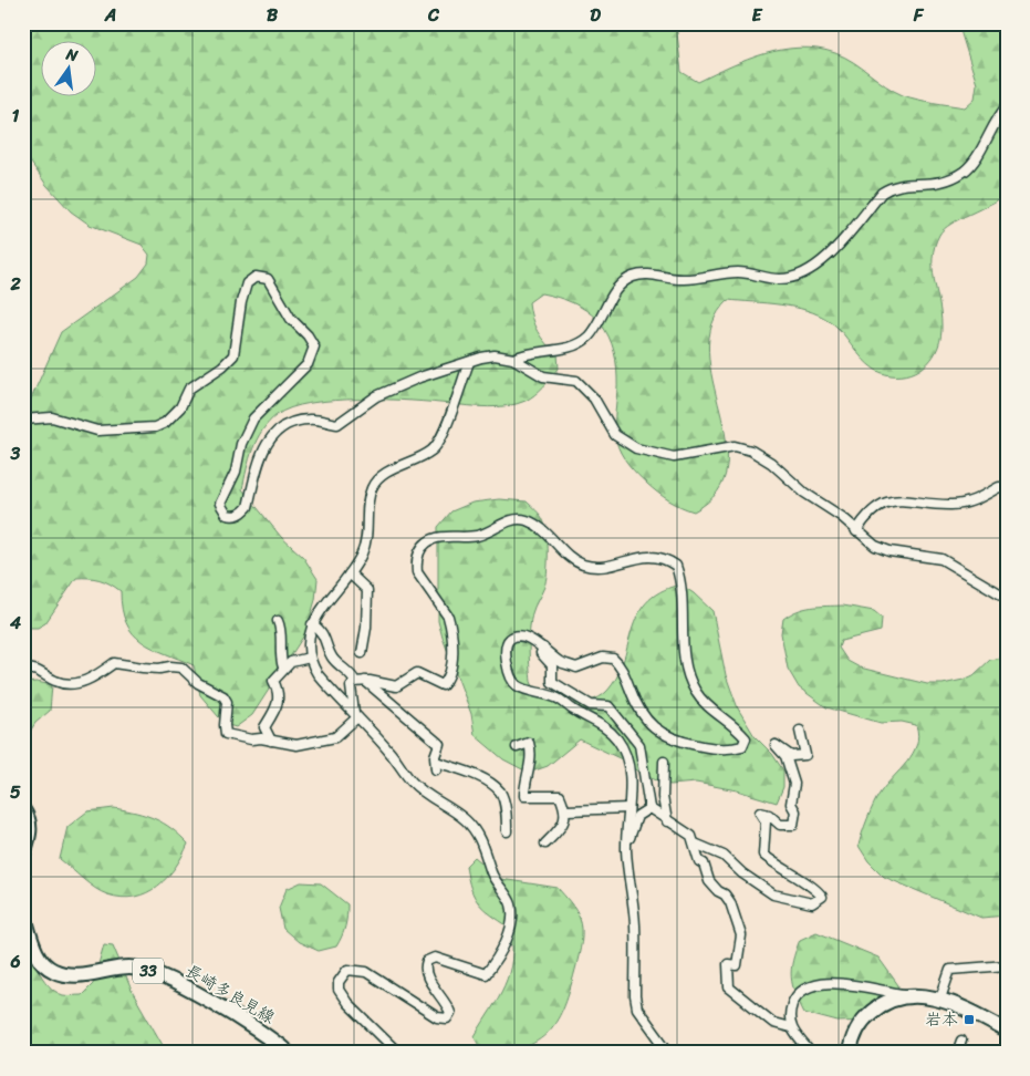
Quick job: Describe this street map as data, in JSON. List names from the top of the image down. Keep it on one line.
{"streets":{"main road":["33","長崎多良見線"]},"places":{"transit":["岩本"]},"north":"top","grid":{"columns":["A","B","C","D","E","F"],"rows":["1","2","3","4","5","6"]}}
